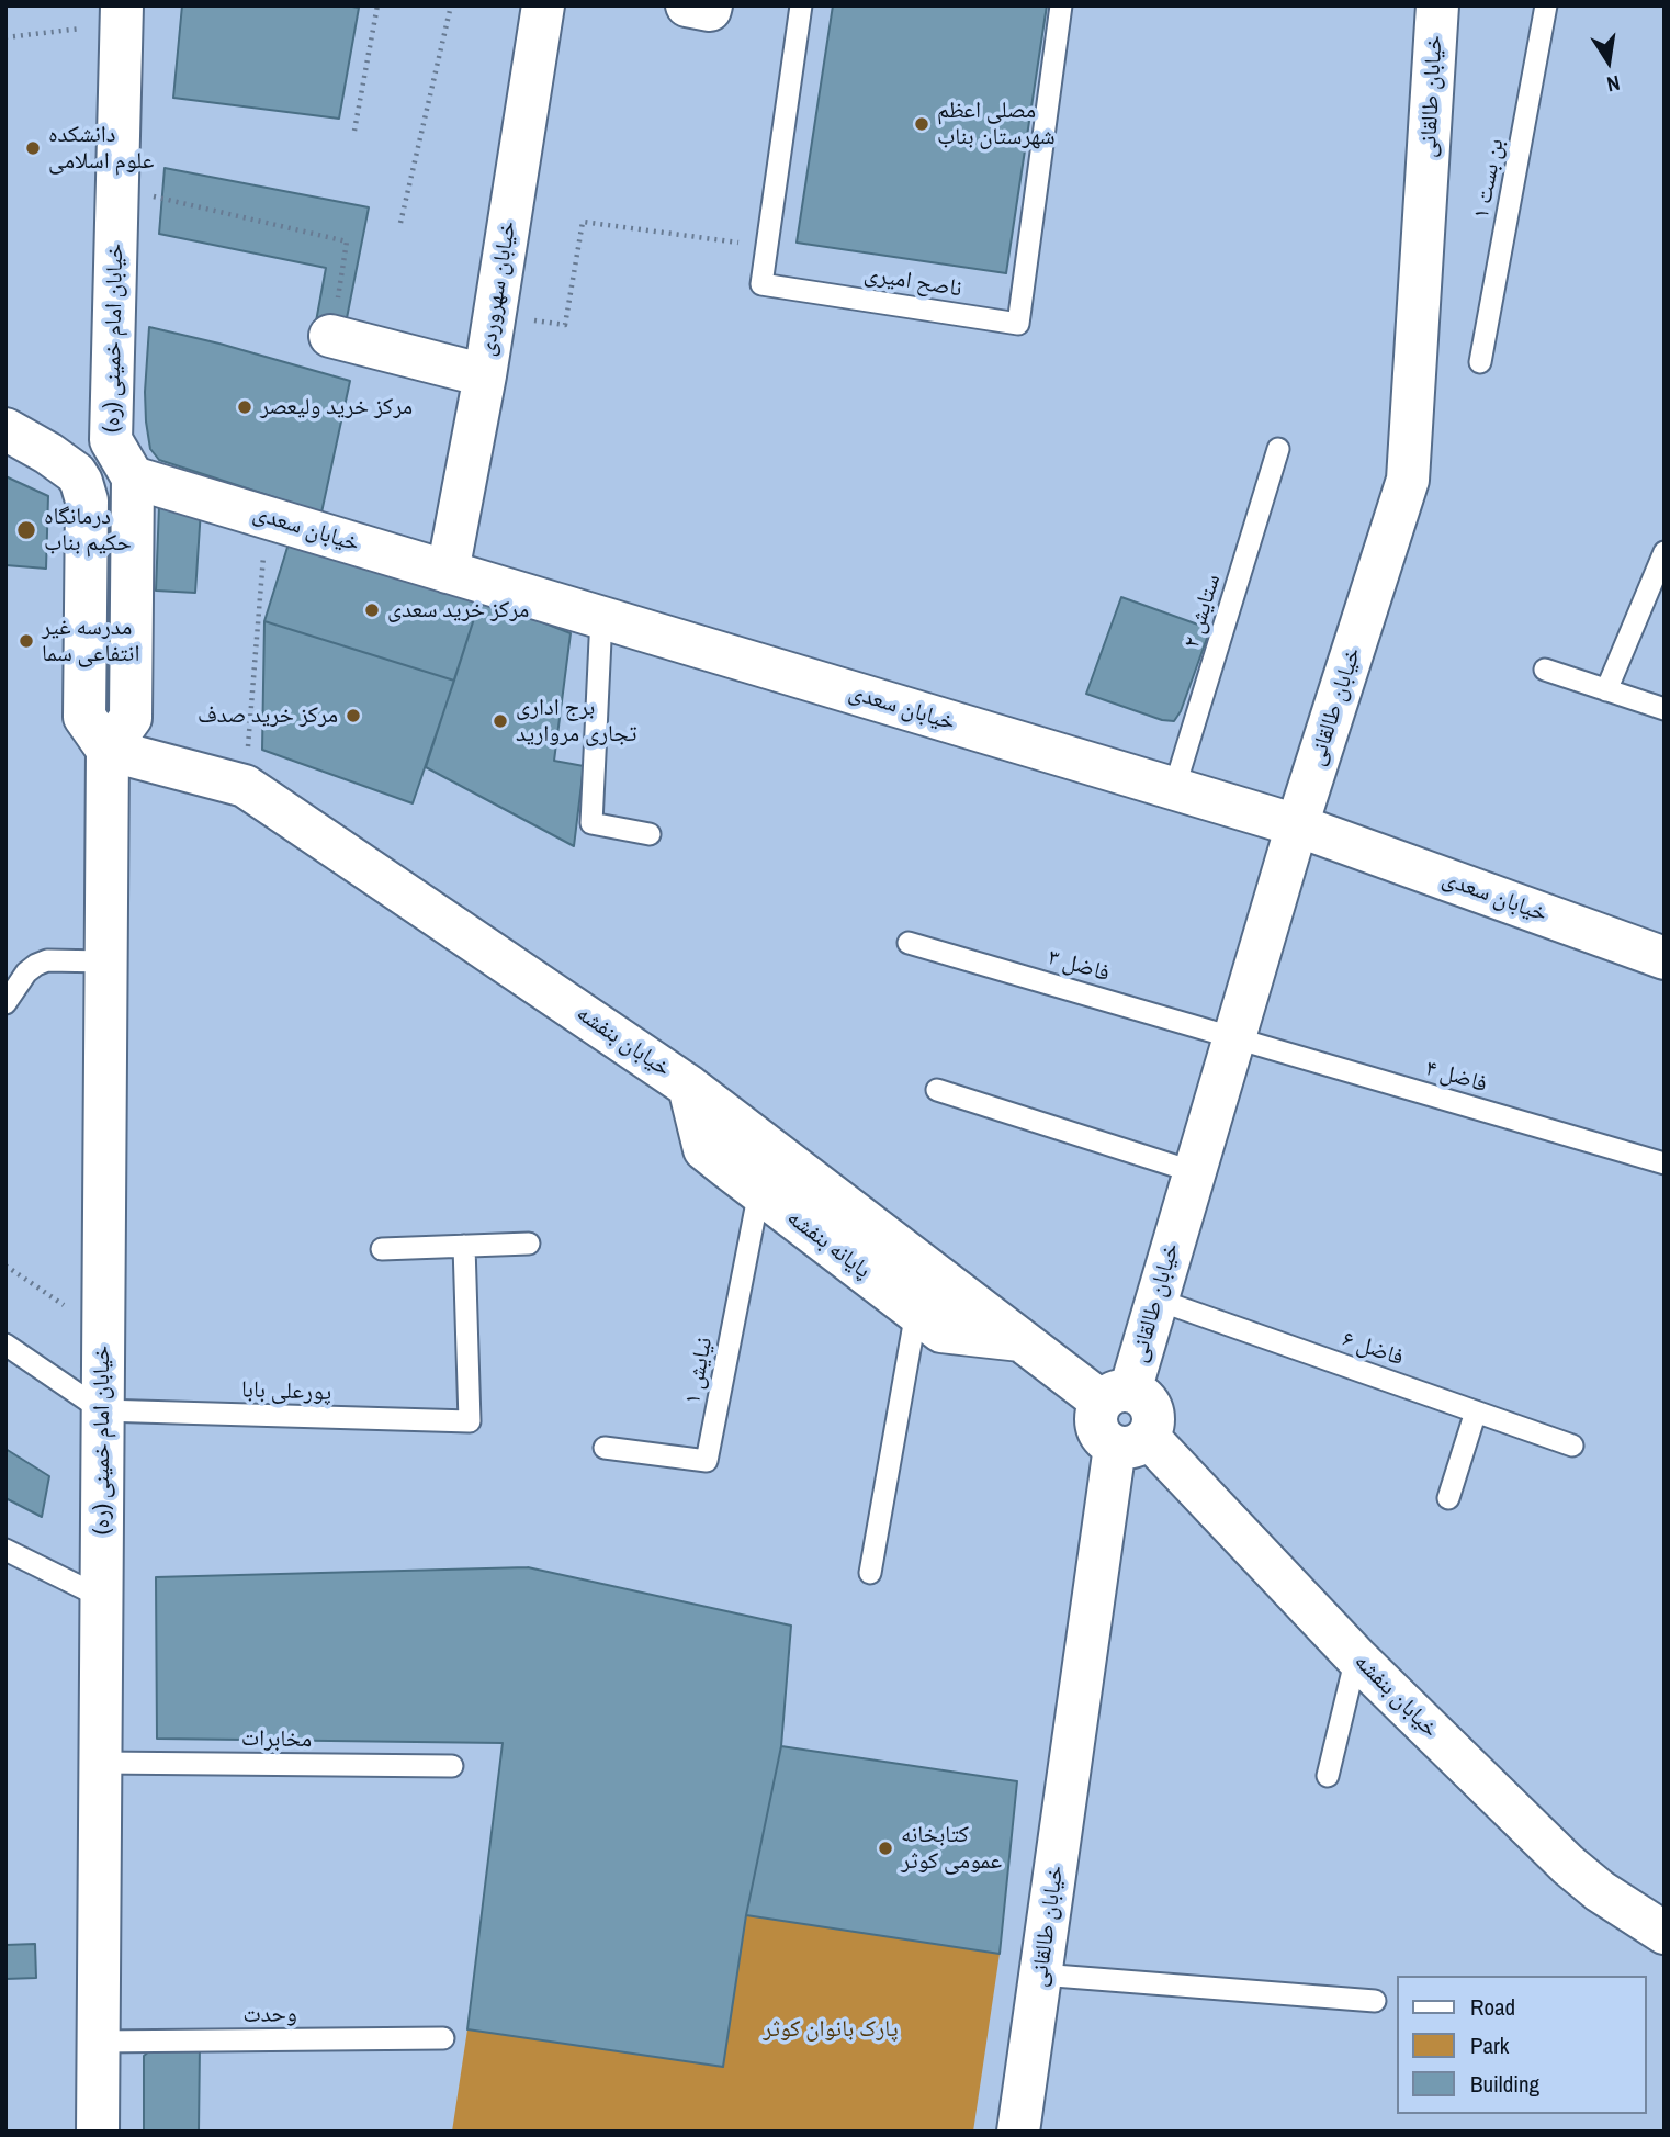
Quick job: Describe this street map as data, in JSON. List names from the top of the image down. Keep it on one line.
{"streets":{"main road":["خیابان طالقانی","خیابان سهروردی","خیابان امام خمینی (ره)","خیابان سعدی","خیابان بنفشه","پایانه بنفشه"],"lane":["بن بست ۱","ناصح امیری","ستایش ۲","فاضل ۳","فاضل ۴","فاضل ۶","نیایش ۱","پورعلی بابا","مخابرات","وحدت"]},"crossings":[["خیابان طالقانی","خیابان سعدی"],["خیابان طالقانی","فاضل ۳"],["خیابان طالقانی","خیابان بنفشه"],["خیابان طالقانی","فاضل ۴"],["خیابان طالقانی","فاضل ۶"],["خیابان سهروردی","خیابان سعدی"],["خیابان امام خمینی (ره)","خیابان سعدی"],["خیابان امام خمینی (ره)","خیابان بنفشه"],["خیابان امام خمینی (ره)","پورعلی بابا"],["خیابان امام خمینی (ره)","مخابرات"],["خیابان امام خمینی (ره)","وحدت"],["خیابان سعدی","ستایش ۲"],["فاضل ۳","فاضل ۴"],["خیابان بنفشه","پایانه بنفشه"],["پایانه بنفشه","نیایش ۱"]],"parks":["پارک بانوان کوثر"],"places":["مصلی اعظم شهرستان بناب","دانشکده علوم اسلامی","مرکز خرید ولیعصر","درمانگاه حکیم بناب","مرکز خرید سعدی","مدرسه غیر انتفاعی سما","مرکز خرید صدف","برج اداری تجاری مروارید","کتابخانه عمومی کوثر"],"legend":["Road","Park","Building"],"north":"bottom"}
